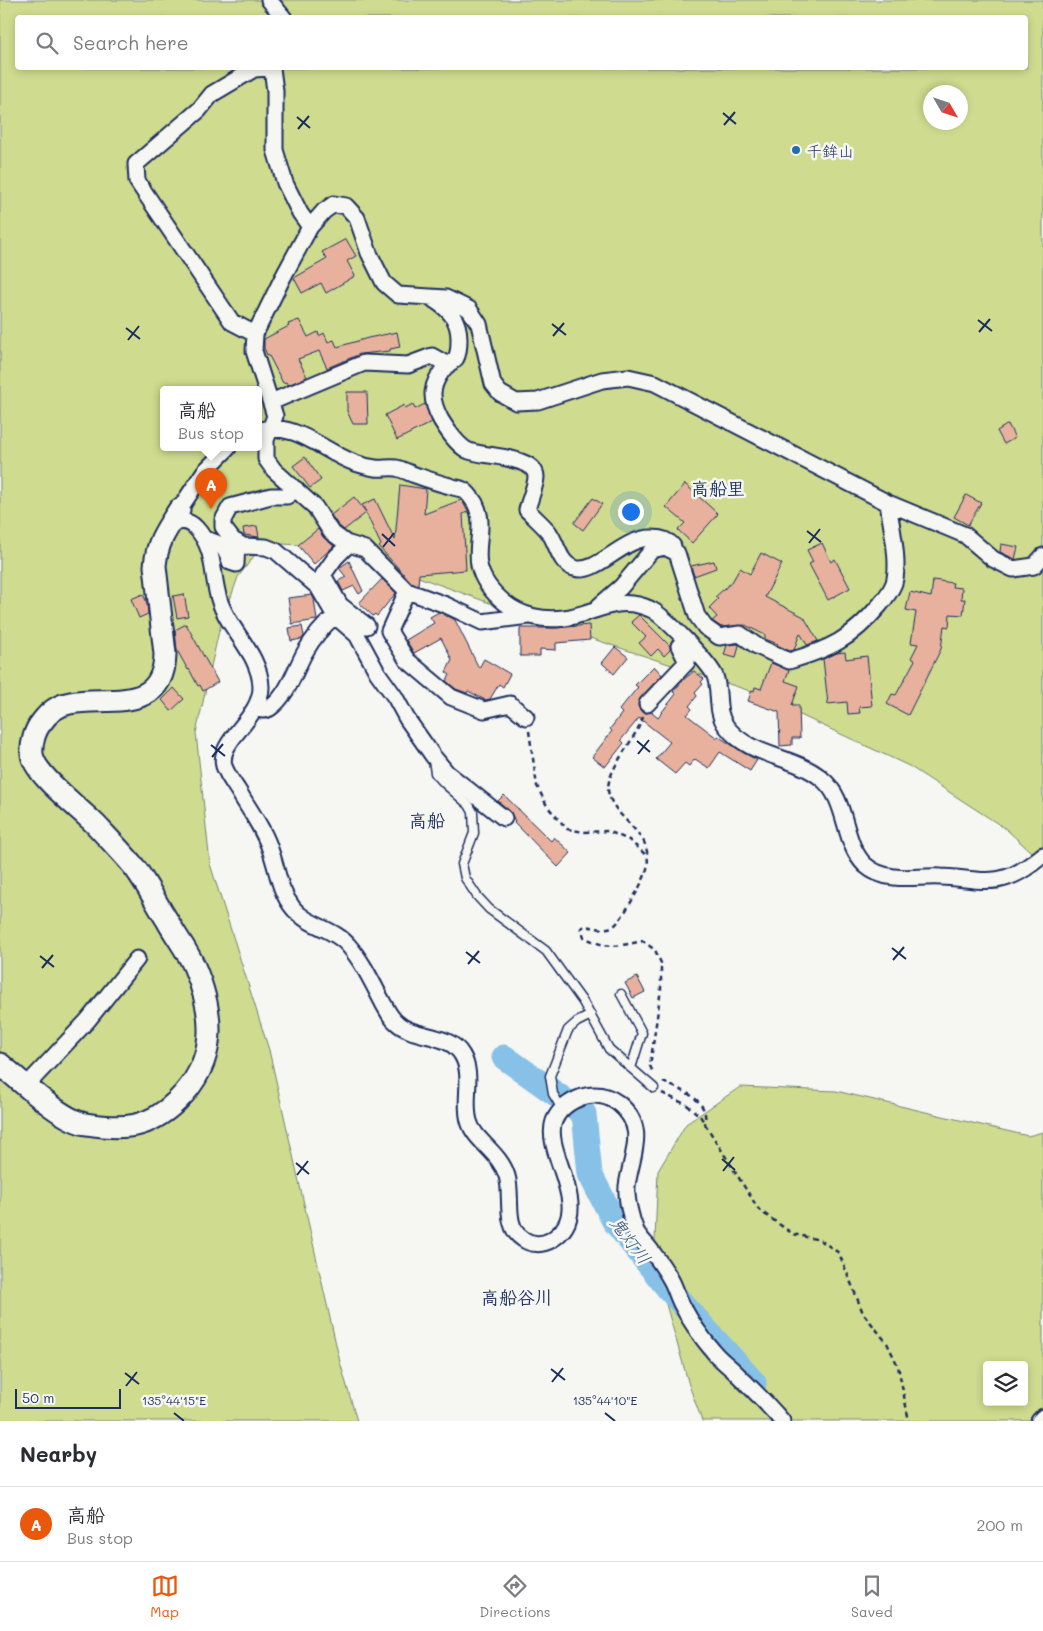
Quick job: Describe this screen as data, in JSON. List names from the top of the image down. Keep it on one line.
{"districts":["高船里","高船","高船谷川"],"water":["鬼灯川"],"places":["千鉾山"],"scale_bar":"50 m","north":"bottom right","page":{"search":"Search here","popup":["高船","Bus stop"],"pins":"A","scale":"50 m","heading":"Nearby","list":[{"mark":"A","name":"高船","note":"Bus stop","value":"200 m"}],"nav":["Map","Directions","Saved"]},"coordinates":["135°44'15\"E","135°44'10\"E"]}
